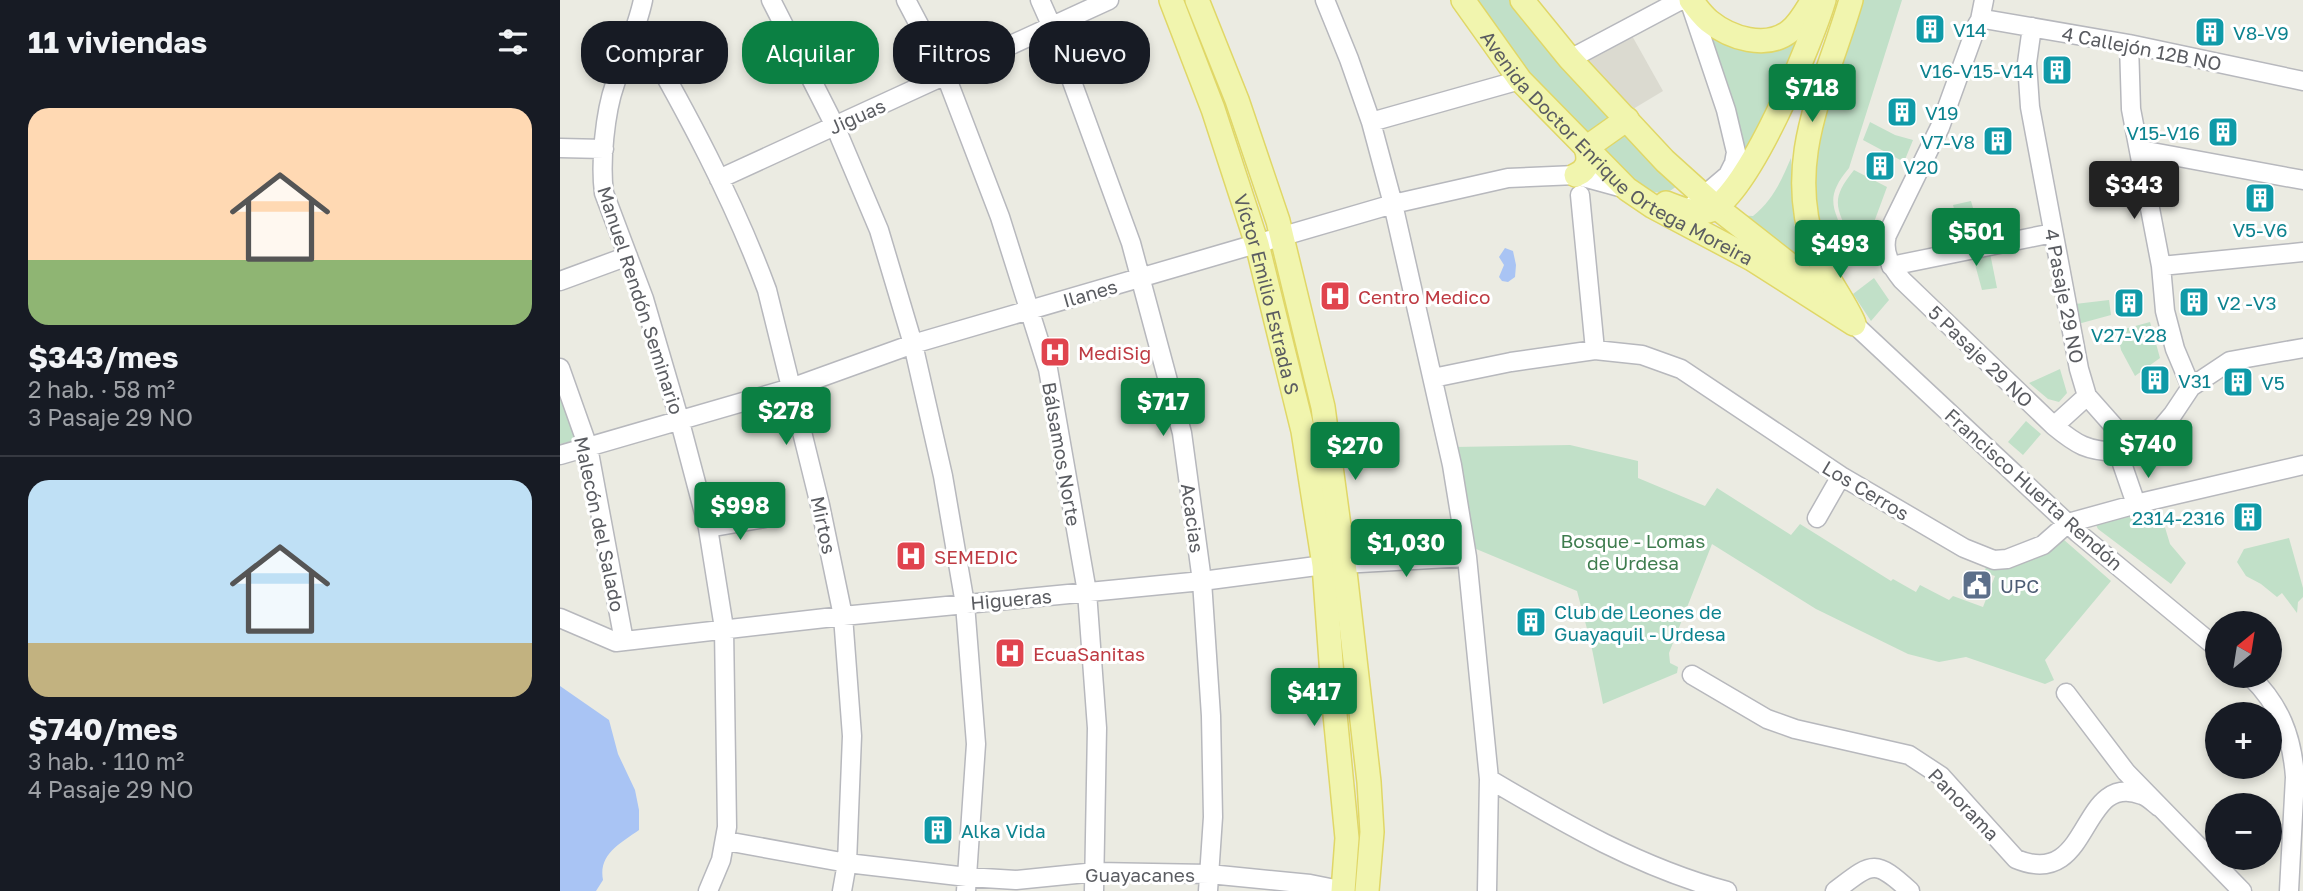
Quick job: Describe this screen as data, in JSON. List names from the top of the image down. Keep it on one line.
{"streets":{"main road":["Avenida Doctor Enrique Ortega Moreira","Víctor Emilio Estrada S"],"street":["4 Callejón 12B NO","Jiguas","Ilanes","4 Pasaje 29 NO","Manuel Rendón Seminario","5 Pasaje 29 NO","Bálsamos Norte","Francisco Huerta Rendón","Los Cerros","Acacias","Malecón del Salado","Mirtos","Higueras","Panorama","Guayacanes"]},"crossings":[["4 Callejón 12B NO","4 Pasaje 29 NO"],["Jiguas","Mirtos"],["Avenida Doctor Enrique Ortega Moreira","Ilanes"],["Avenida Doctor Enrique Ortega Moreira","Francisco Huerta Rendón"],["Ilanes","Víctor Emilio Estrada S"],["Ilanes","Manuel Rendón Seminario"],["Ilanes","Bálsamos Norte"],["Ilanes","Acacias"],["Ilanes","Malecón del Salado"],["Ilanes","Mirtos"],["Víctor Emilio Estrada S","Higueras"],["Víctor Emilio Estrada S","Guayacanes"],["4 Pasaje 29 NO","5 Pasaje 29 NO"],["4 Pasaje 29 NO","Los Cerros"],["Manuel Rendón Seminario","Higueras"],["Manuel Rendón Seminario","Guayacanes"],["Bálsamos Norte","Higueras"],["Bálsamos Norte","Guayacanes"],["Francisco Huerta Rendón","Los Cerros"],["Acacias","Higueras"],["Acacias","Guayacanes"],["Malecón del Salado","Higueras"],["Mirtos","Higueras"],["Mirtos","Guayacanes"]],"parks":["Bosque - Lomas de Urdesa"],"places":{"building":["V14","V8-V9","V16-V15-V14","V19","V15-V16","V7-V8","V20","V5-V6","V2 -V3","V27-V28","V31","V5","2314-2316","Club de Leones de Guayaquil - Urdesa","Alka Vida"],"hospital":["Centro Medico","MediSig","SEMEDIC","EcuaSanitas"],"public building":["UPC"]},"north":"top right","page":{"heading":"11 viviendas","chip":["Comprar","Alquilar","Filtros","Nuevo"],"price":["$718","$343","$501","$493","$717","$278","$740","$270","$998","$1,030","$417"],"list":[{"name":"$343/mes","note":"2 hab. · 58 m² · 3 Pasaje 29 NO"},{"name":"$740/mes","note":"3 hab. · 110 m² · 4 Pasaje 29 NO"}],"map_buttons":["+","−"]}}
